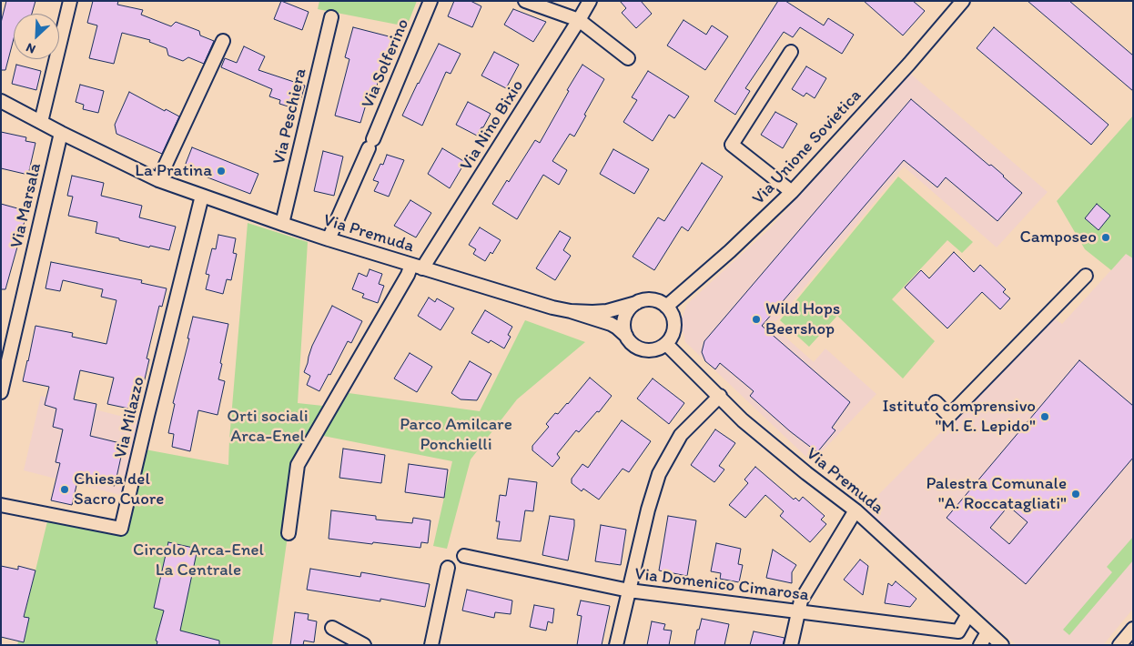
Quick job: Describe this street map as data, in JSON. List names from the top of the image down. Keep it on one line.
{"streets":{"street":["Via Solferino","Via Peschiera","Via Nino Bixio","Via Unione Sovietica","Via Marsala","Via Premuda","Via Milazzo","Via Domenico Cimarosa"]},"crossings":[["Via Solferino","Via Premuda"],["Via Peschiera","Via Premuda"],["Via Nino Bixio","Via Premuda"],["Via Unione Sovietica","Via Premuda"],["Via Marsala","Via Premuda"],["Via Premuda","Via Milazzo"],["Via Premuda","Via Domenico Cimarosa"]],"parks":["Orti sociali Arca-Enel","Parco Amilcare Ponchielli","Circolo Arca-Enel La Centrale"],"places":["La Pratina","Camposeo","Wild Hops Beershop","Istituto comprensivo \"M. E. Lepido\"","Chiesa del Sacro Cuore","Palestra Comunale \"A. Roccatagliati\""],"north":"bottom left"}
